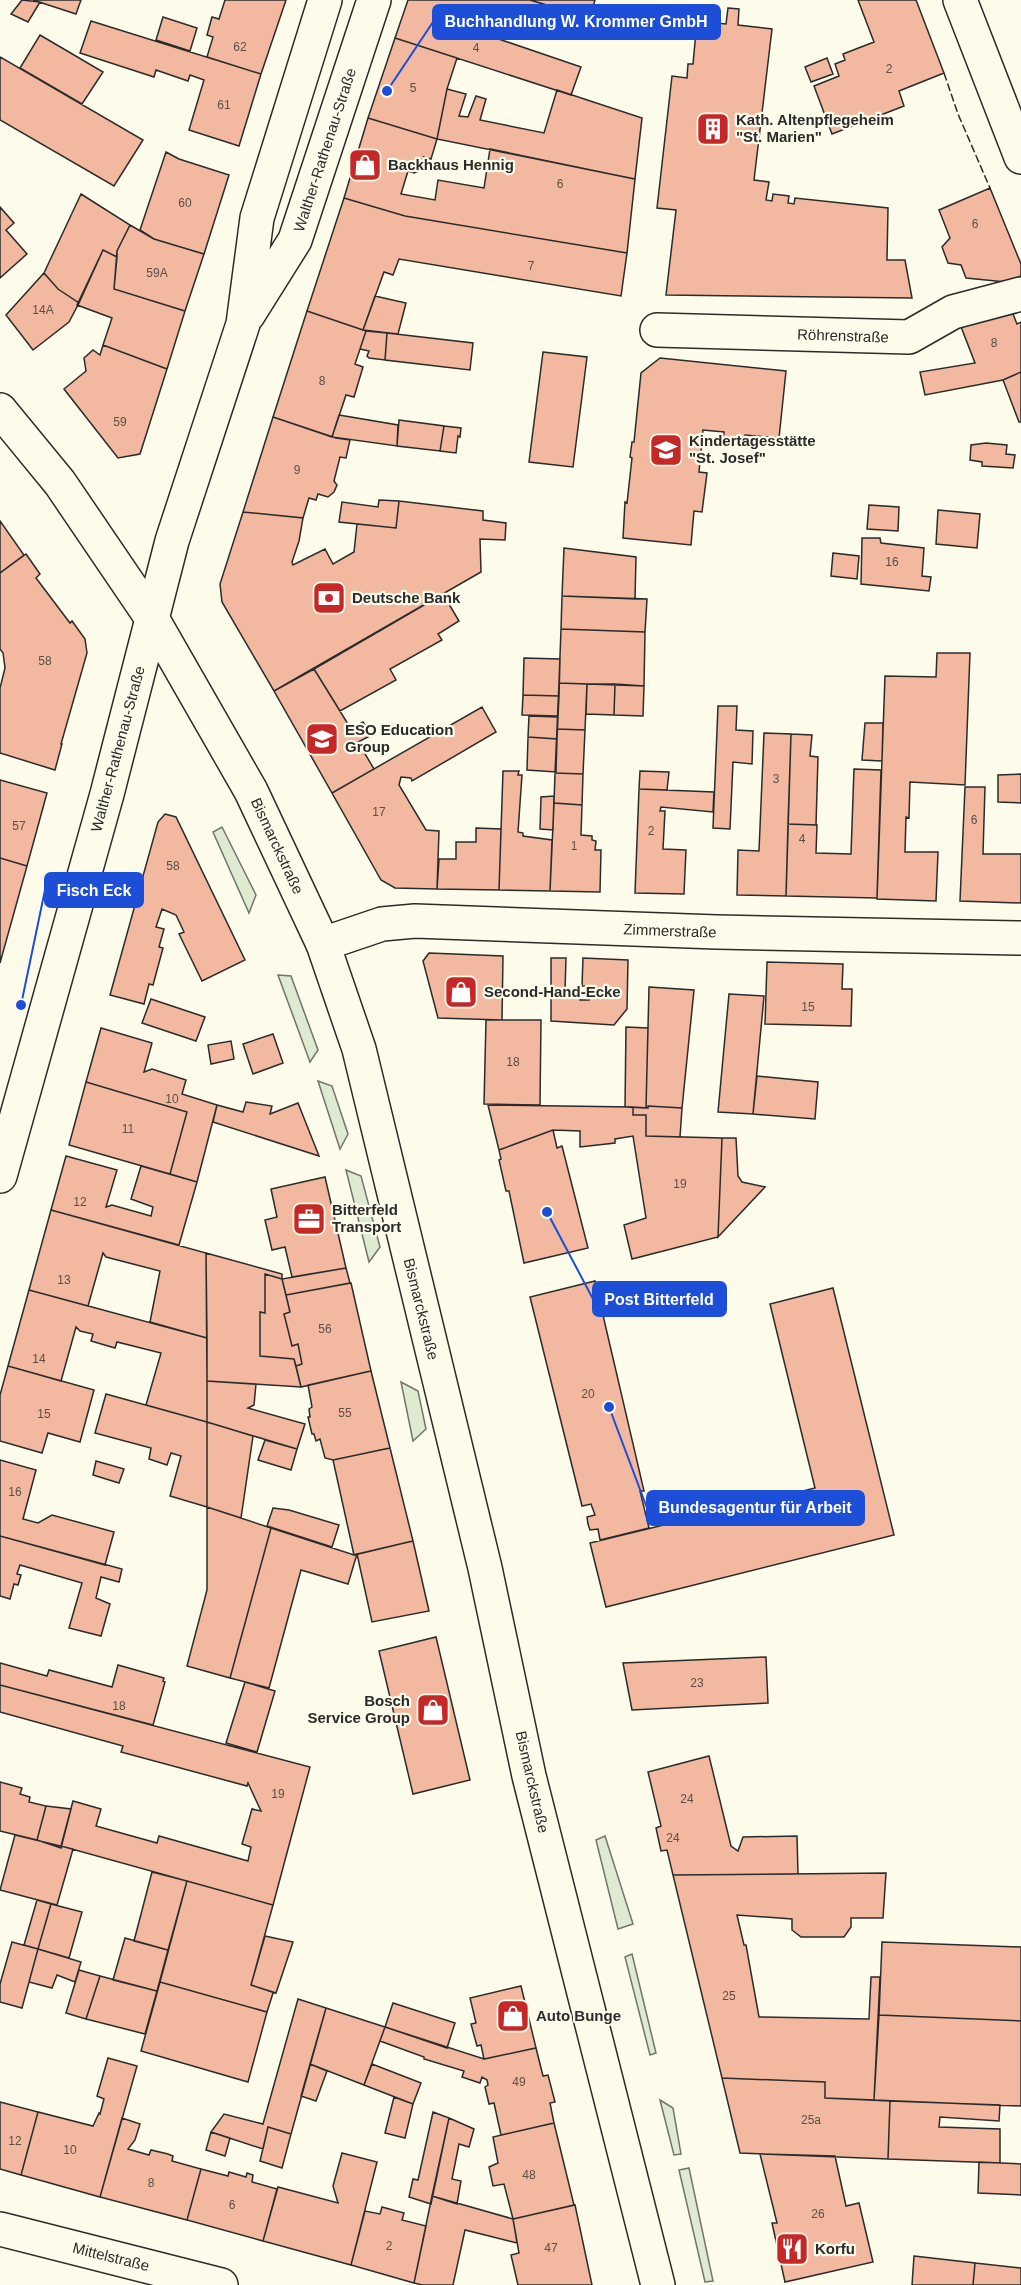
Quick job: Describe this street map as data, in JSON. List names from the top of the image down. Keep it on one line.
{"streets":{"street":["Walther-Rathenau-Straße","Röhrenstraße","Bismarckstraße","Zimmerstraße","Mittelstraße"]},"crossings":[["Walther-Rathenau-Straße","Bismarckstraße"],["Bismarckstraße","Zimmerstraße"]],"places":{"other":["Buchhandlung W. Krommer GmbH","Fisch Eck","Post Bitterfeld","Bundesagentur für Arbeit"],"building":["Kath. Altenpflegeheim \"St. Marien\""],"shop":["Backhaus Hennig","Second-Hand-Ecke","Bosch Service Group","Auto Bunge"],"school or university":["Kindertagesstätte \"St. Josef\"","ESO Education Group"],"bank":["Deutsche Bank"],"office":["Bitterfeld Transport"],"restaurant":["Korfu"]},"house_numbers":["62","4","2","5","61","6","60","6","7","59A","14A","8","8","59","9","16","58","3","17","6","57","2","4","1","58","15","18","10","11","19","12","13","56","14","20","55","15","16","23","18","19","24","24","25","49","25a","12","10","48","8","6","26","2","47"]}
